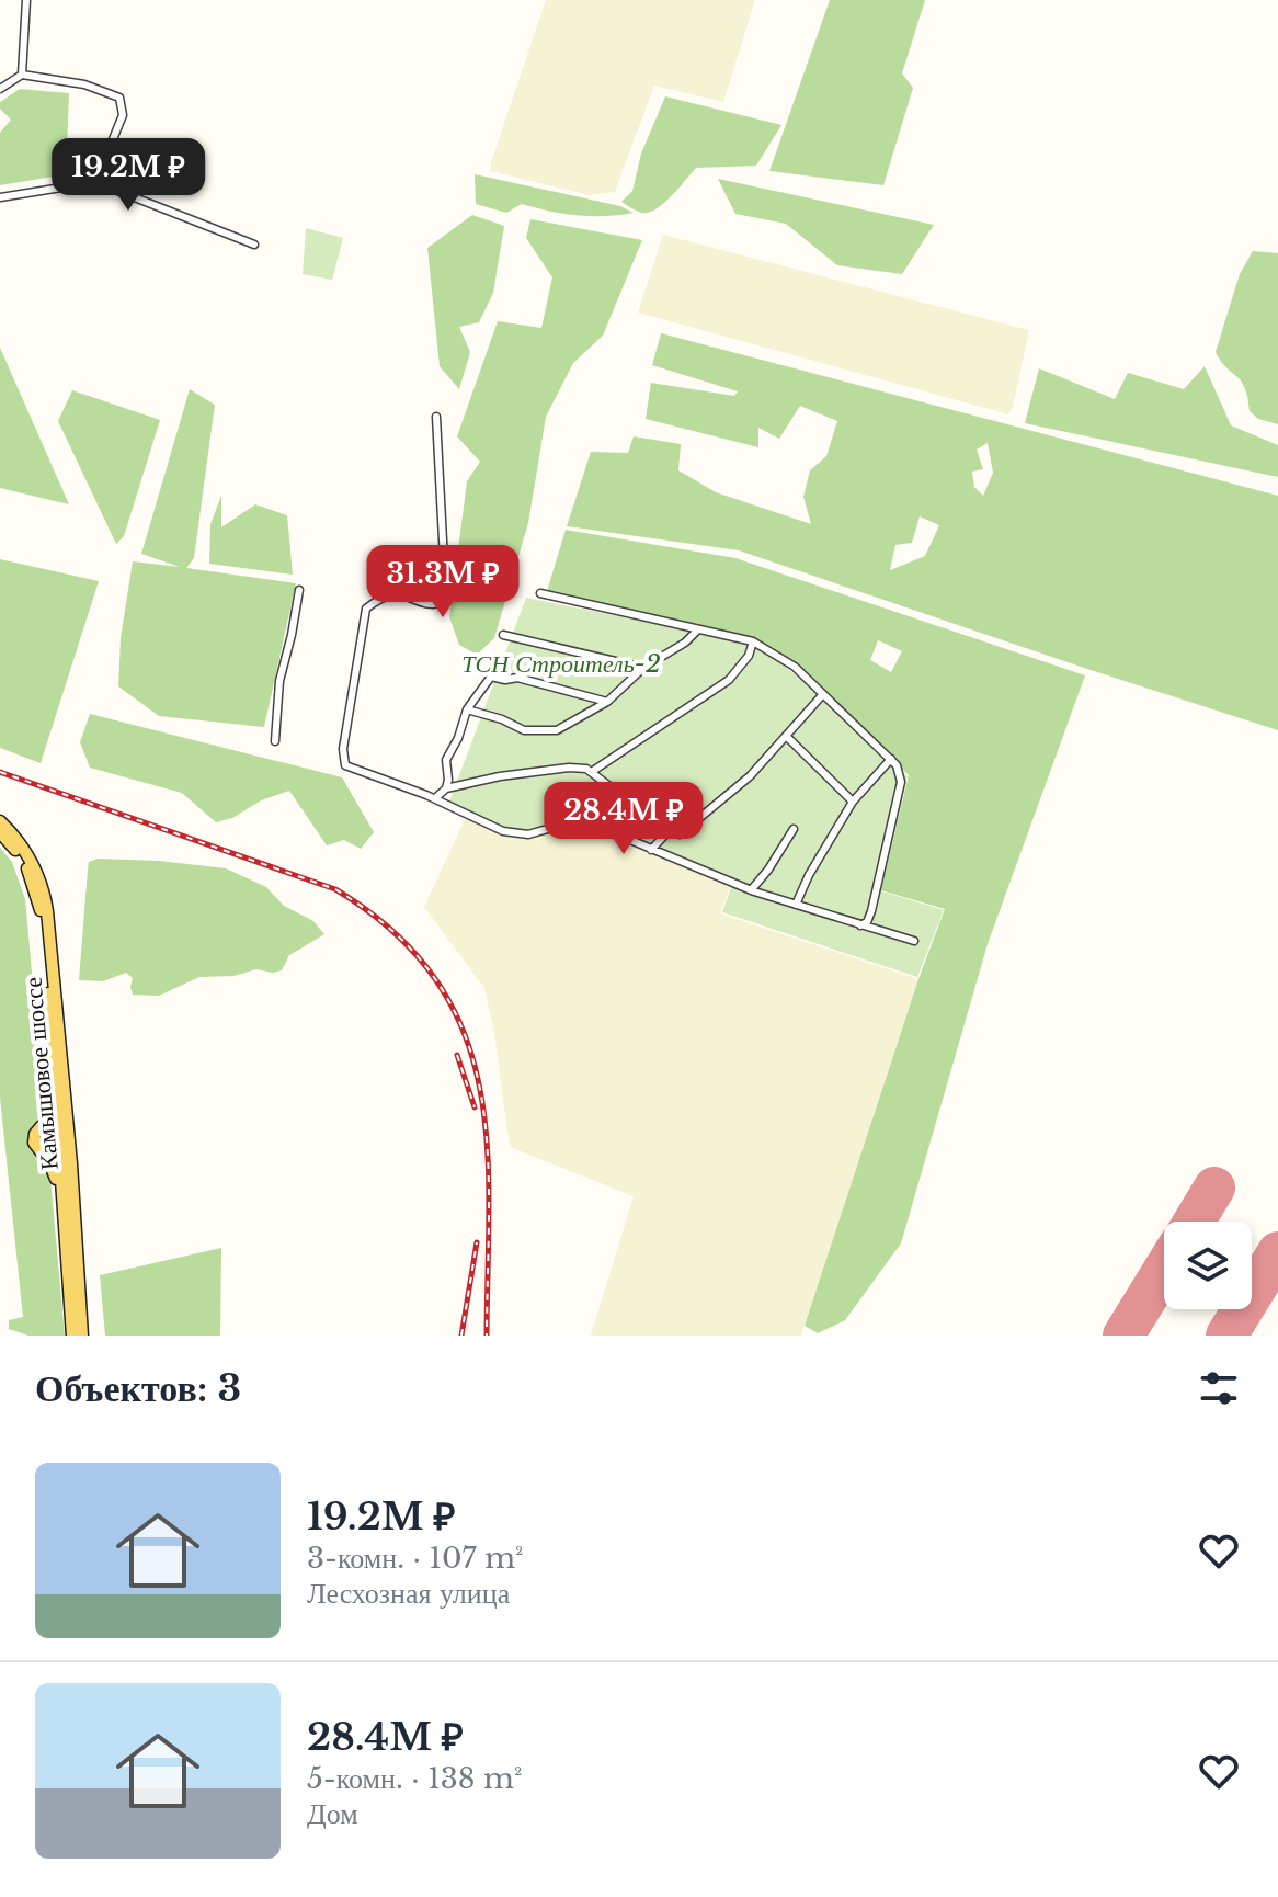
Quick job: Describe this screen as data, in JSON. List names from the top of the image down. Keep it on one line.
{"streets":{"main road":["Камышовое шоссе"]},"parks":["ТСН Строитель-2"],"page":{"price":["19.2M ₽","31.3M ₽","28.4M ₽"],"heading":"Объектов: 3","list":[{"name":"19.2M ₽","note":"3-комн. · 107 m² · Лесхозная улица"},{"name":"28.4M ₽","note":"5-комн. · 138 m² · Дом"}]}}
